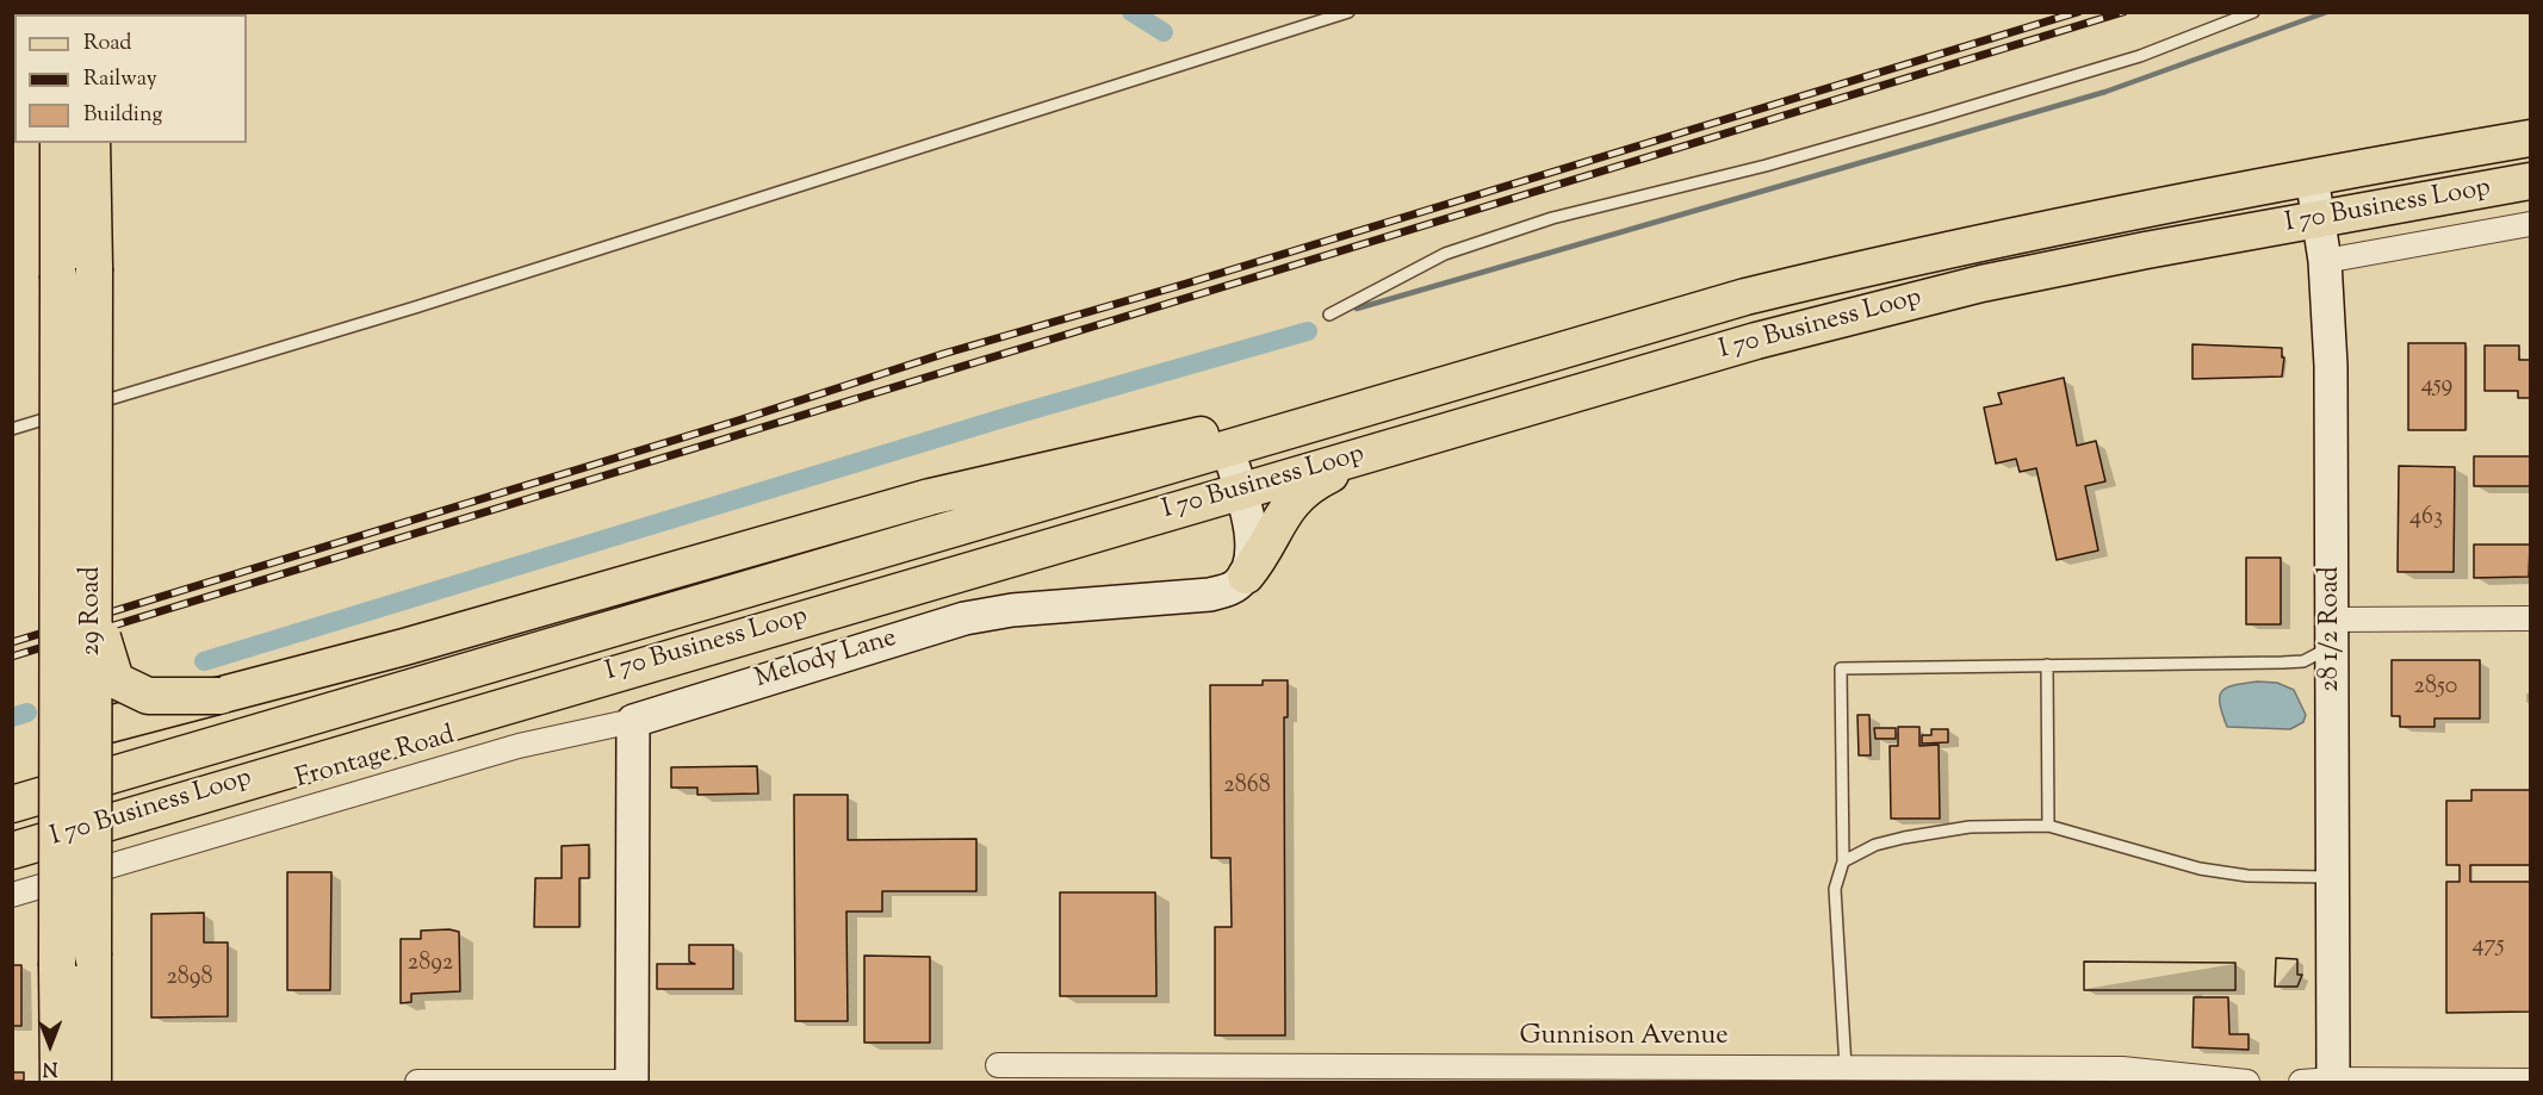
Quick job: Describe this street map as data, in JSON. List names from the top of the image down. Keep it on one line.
{"streets":{"main road":["I 70 Business Loop","29 Road"],"street":["28 1/2 Road","Melody Lane","Frontage Road","Gunnison Avenue"]},"crossings":[["I 70 Business Loop","28 1/2 Road"],["Melody Lane","Frontage Road"]],"house_numbers":["459","463","2850","2868","475","2892","2898"],"legend":["Road","Railway","Building"],"north":"bottom"}
